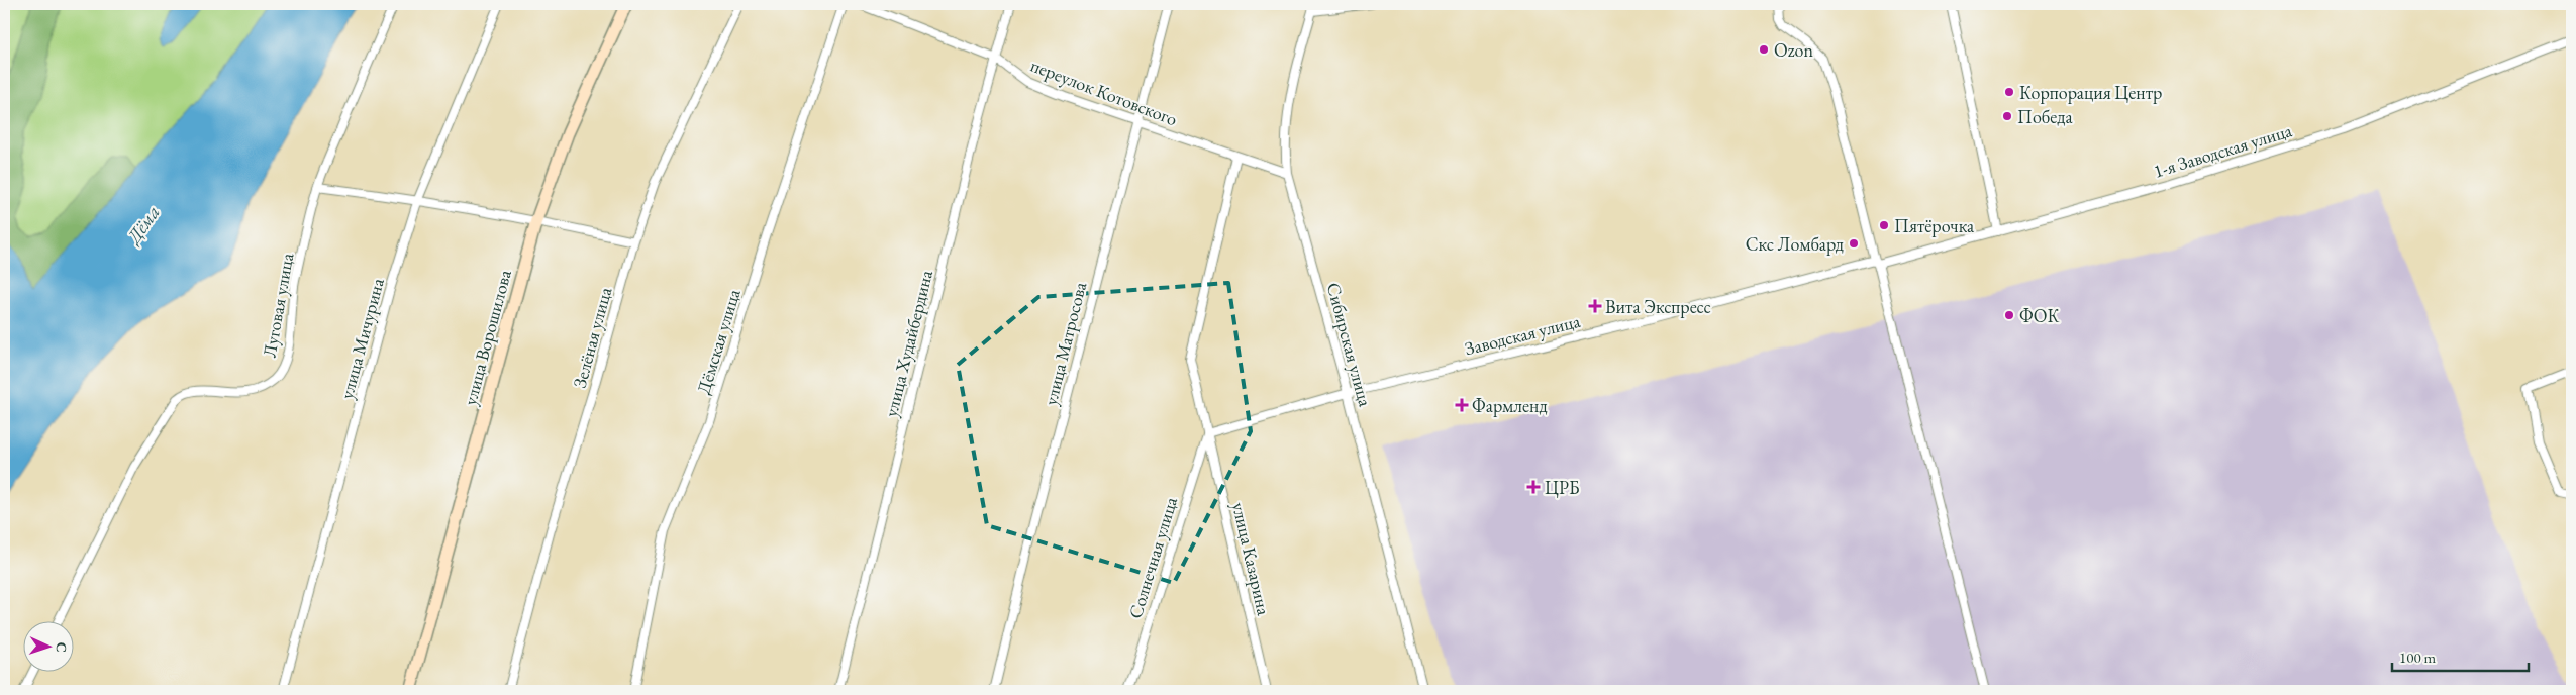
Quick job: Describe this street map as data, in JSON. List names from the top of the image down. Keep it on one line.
{"streets":{"street":["переулок Котовского","1-я Заводская улица","Луговая улица","Заводская улица","улица Ворошилова","Зелёная улица","улица Мичурина","Дёмская улица","улица Худайбердина","улица Матросова","Сибирская улица","Солнечная улица","улица Казарина"]},"crossings":[["переулок Котовского","улица Худайбердина"],["переулок Котовского","улица Матросова"],["переулок Котовского","Сибирская улица"],["переулок Котовского","улица Казарина"],["1-я Заводская улица","Заводская улица"],["Заводская улица","Сибирская улица"],["Заводская улица","Солнечная улица"],["Заводская улица","улица Казарина"],["Солнечная улица","улица Казарина"]],"water":["Дёма"],"places":{"other":["Ozon","Корпорация Центр","Победа","Пятёрочка","Скс Ломбард","ФОК"],"health":["Вита Экспресс","Фармленд","ЦРБ"]},"scale_bar":"100 m","north":"right"}
